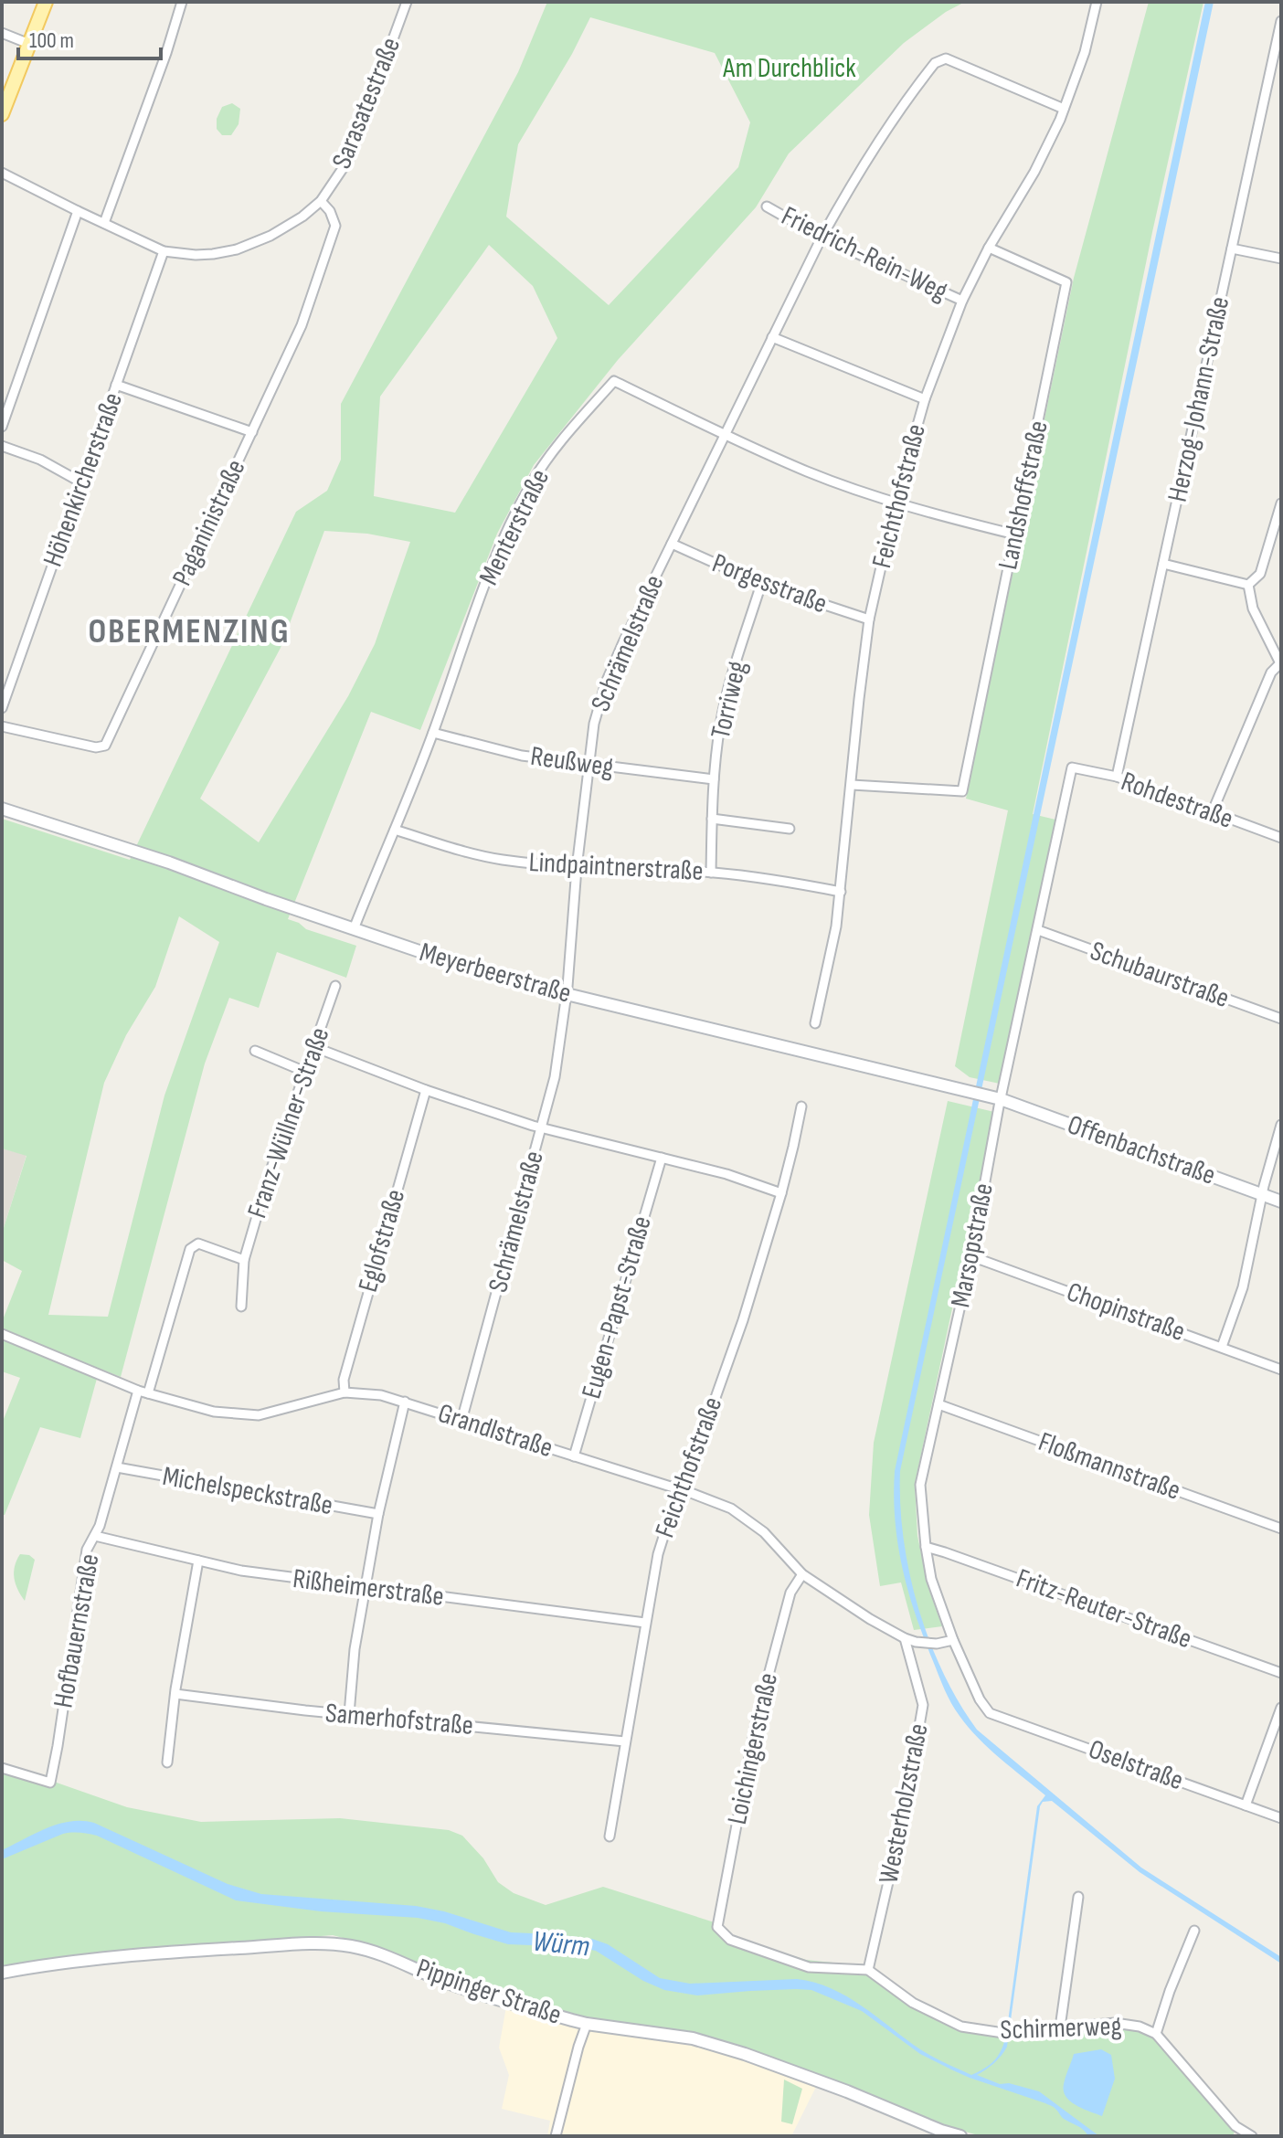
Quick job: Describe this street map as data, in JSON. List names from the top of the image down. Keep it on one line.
{"streets":{"street":["Sarasatestraße","Friedrich-Rein-Weg","Herzog-Johann-Straße","Höhenkircherstraße","Landshoffstraße","Feichthofstraße","Paganinistraße","Menterstraße","Porgesstraße","Schrämelstraße","Torriweg","Reußweg","Rohdestraße","Lindpaintnerstraße","Meyerbeerstraße","Schubaurstraße","Franz-Wüllner-Straße","Offenbachstraße","Eglofstraße","Marsopstraße","Eugen-Papst-Straße","Chopinstraße","Grandlstraße","Floßmannstraße","Michelspeckstraße","Rißheimerstraße","Fritz-Reuter-Straße","Hofbauernstraße","Samerhofstraße","Loichingerstraße","Oselstraße","Westerholzstraße","Pippinger Straße","Schirmerweg"]},"crossings":[["Sarasatestraße","Höhenkircherstraße"],["Sarasatestraße","Paganinistraße"],["Friedrich-Rein-Weg","Feichthofstraße"],["Friedrich-Rein-Weg","Schrämelstraße"],["Herzog-Johann-Straße","Rohdestraße"],["Landshoffstraße","Feichthofstraße"],["Landshoffstraße","Menterstraße"],["Feichthofstraße","Menterstraße"],["Feichthofstraße","Porgesstraße"],["Feichthofstraße","Schrämelstraße"],["Feichthofstraße","Lindpaintnerstraße"],["Feichthofstraße","Grandlstraße"],["Feichthofstraße","Rißheimerstraße"],["Feichthofstraße","Samerhofstraße"],["Menterstraße","Schrämelstraße"],["Menterstraße","Reußweg"],["Menterstraße","Lindpaintnerstraße"],["Menterstraße","Meyerbeerstraße"],["Porgesstraße","Schrämelstraße"],["Porgesstraße","Torriweg"],["Schrämelstraße","Reußweg"],["Schrämelstraße","Lindpaintnerstraße"],["Schrämelstraße","Meyerbeerstraße"],["Schrämelstraße","Grandlstraße"],["Torriweg","Reußweg"],["Torriweg","Lindpaintnerstraße"],["Rohdestraße","Marsopstraße"],["Meyerbeerstraße","Offenbachstraße"],["Meyerbeerstraße","Marsopstraße"],["Schubaurstraße","Marsopstraße"],["Offenbachstraße","Marsopstraße"],["Eglofstraße","Grandlstraße"],["Marsopstraße","Chopinstraße"],["Marsopstraße","Grandlstraße"],["Marsopstraße","Floßmannstraße"],["Marsopstraße","Fritz-Reuter-Straße"],["Marsopstraße","Oselstraße"],["Eugen-Papst-Straße","Grandlstraße"],["Grandlstraße","Hofbauernstraße"],["Grandlstraße","Loichingerstraße"],["Grandlstraße","Westerholzstraße"],["Michelspeckstraße","Hofbauernstraße"],["Rißheimerstraße","Hofbauernstraße"],["Loichingerstraße","Westerholzstraße"],["Loichingerstraße","Schirmerweg"],["Westerholzstraße","Schirmerweg"]],"districts":["OBERMENZING"],"water":["Würm"],"parks":["Am Durchblick"],"scale_bar":"100 m"}
